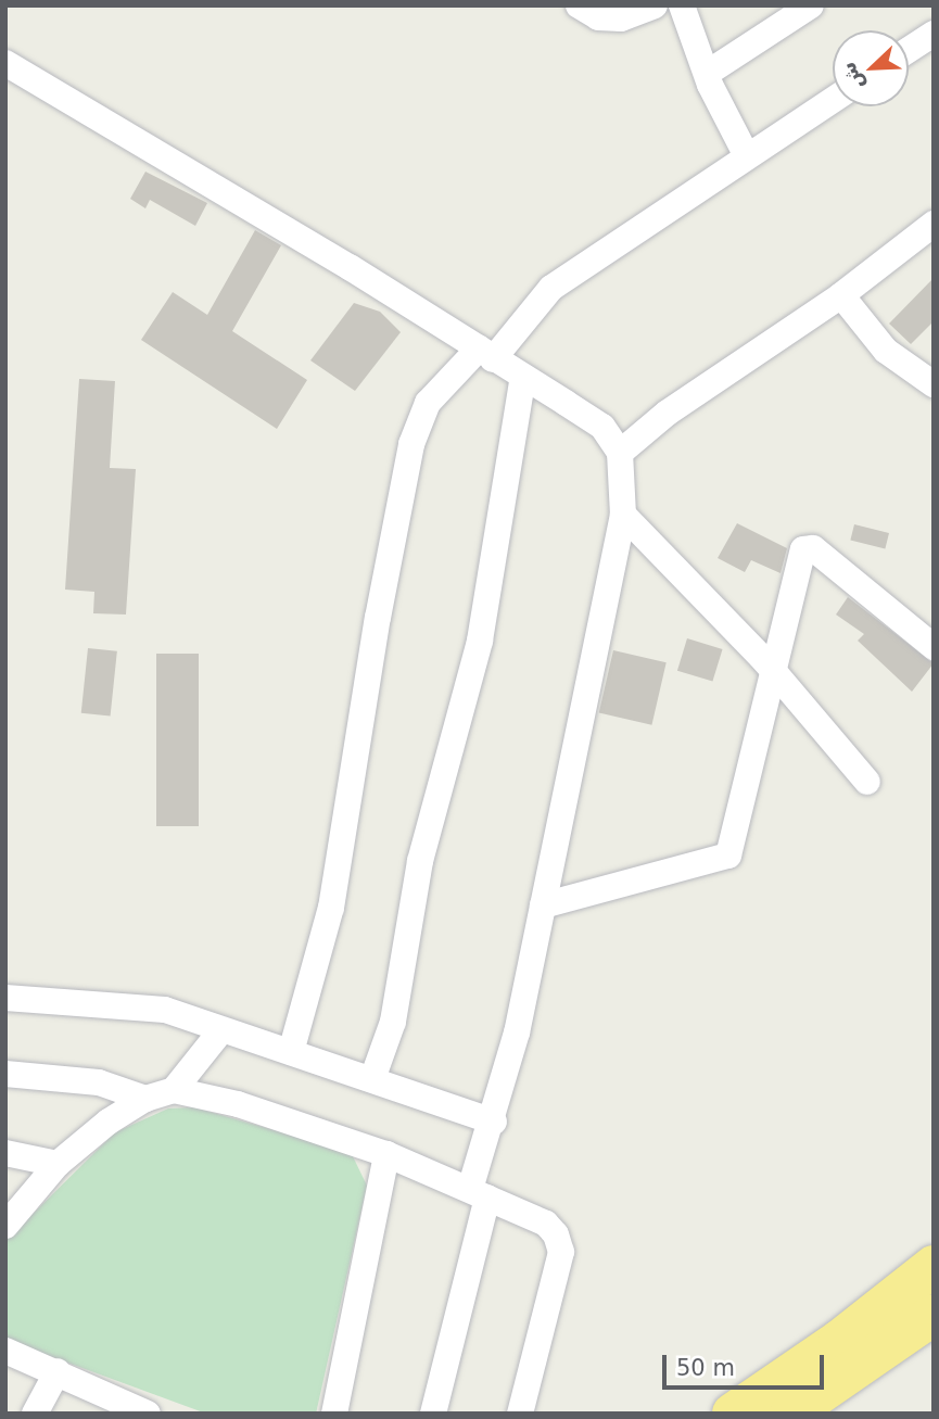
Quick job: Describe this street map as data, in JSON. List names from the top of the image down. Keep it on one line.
{"scale_bar":"50 m","north":"bottom left"}
